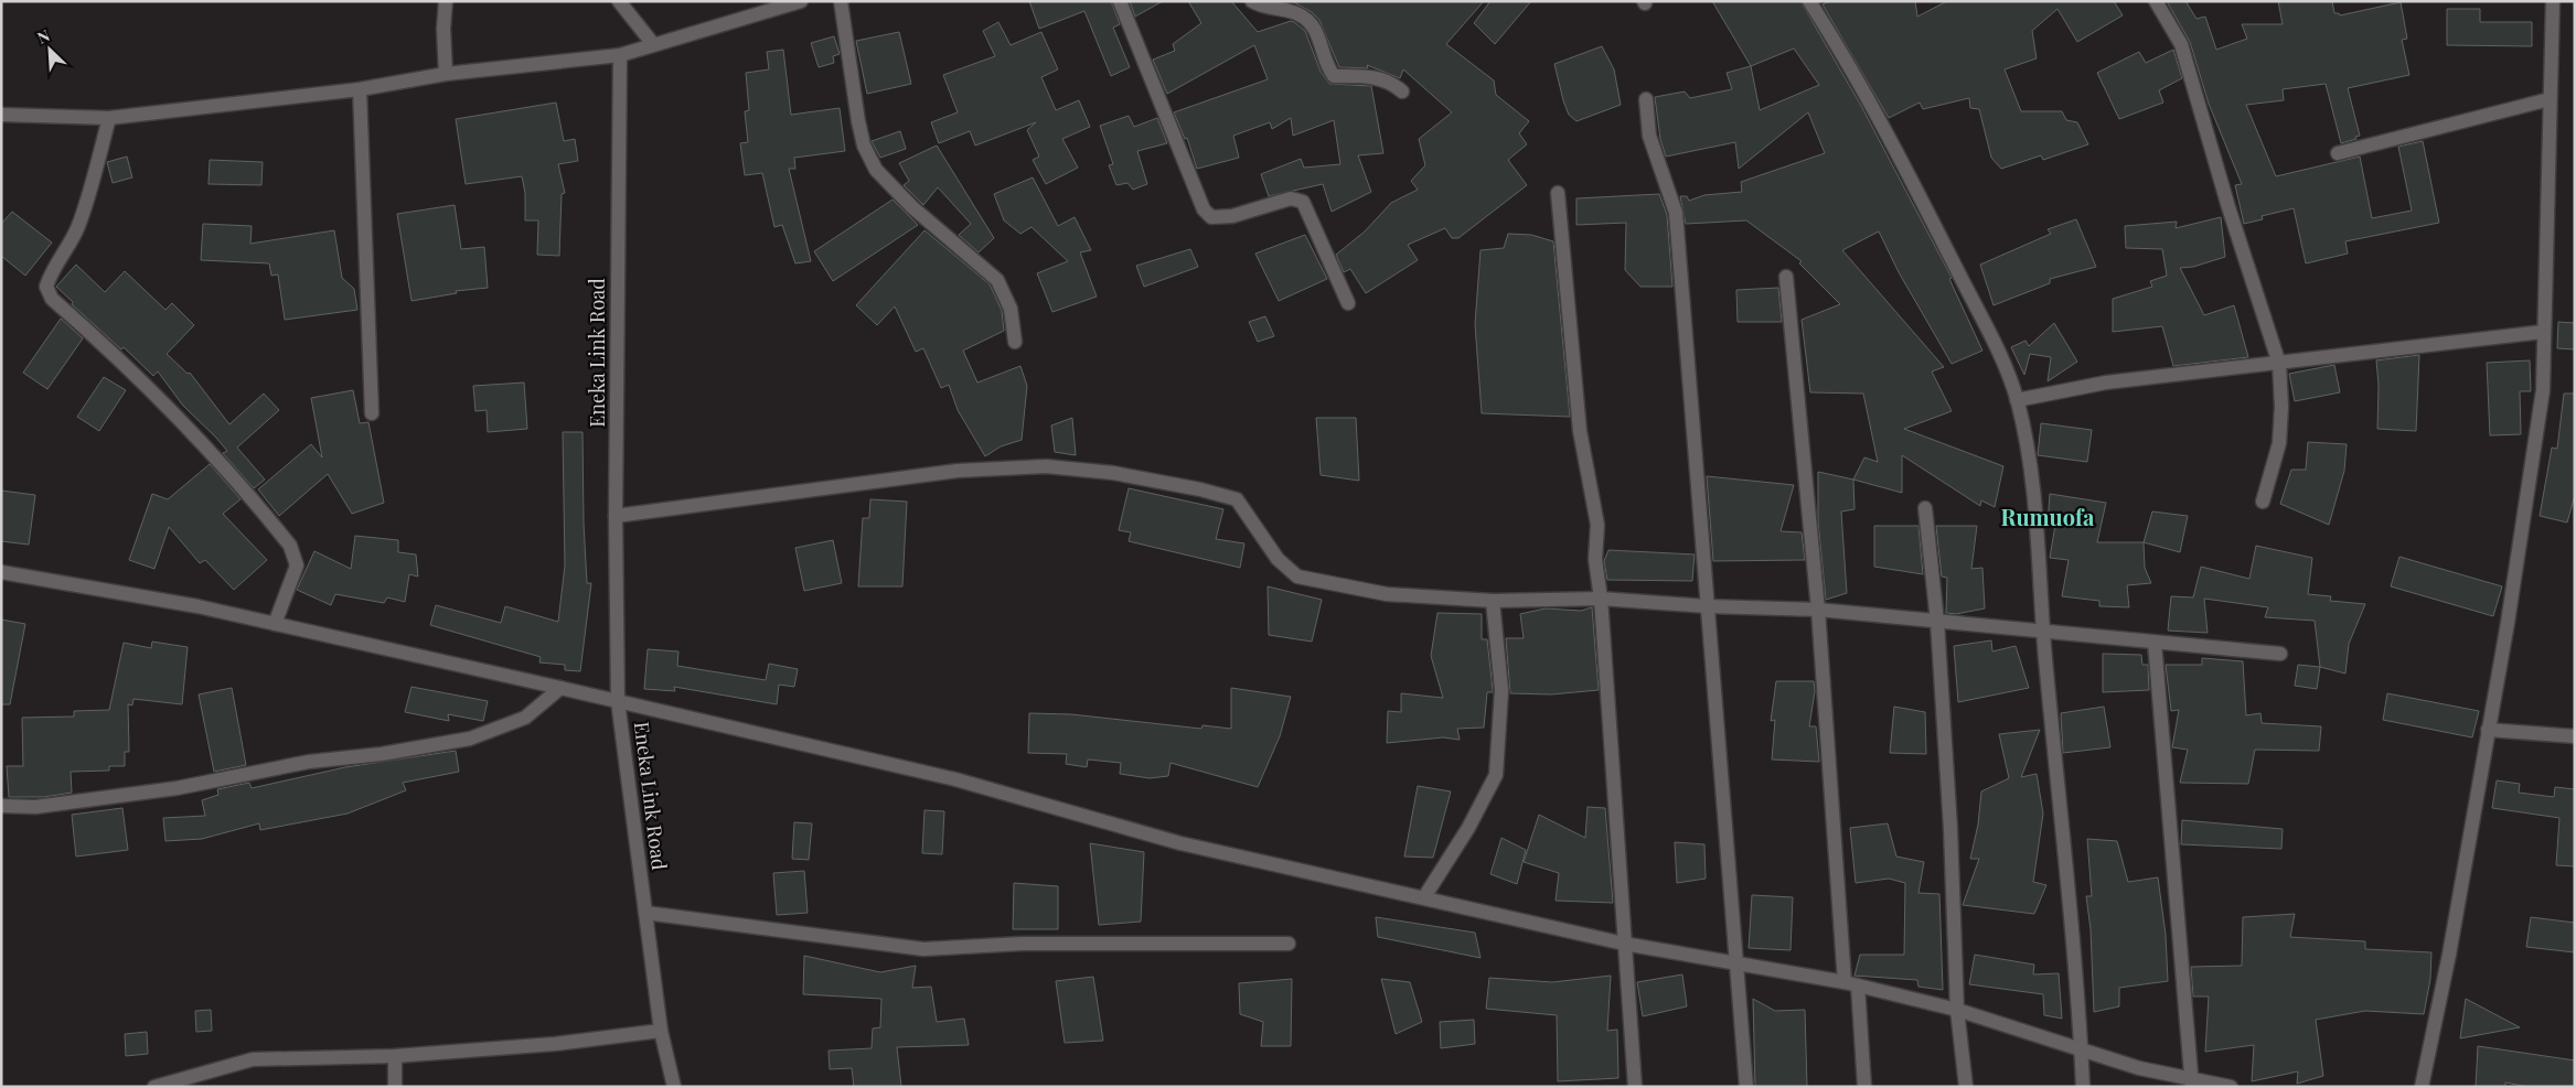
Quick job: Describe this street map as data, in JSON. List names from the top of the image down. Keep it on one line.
{"streets":{"street":["Eneka Link Road"]},"districts":["Rumuofa"],"north":"top left"}
